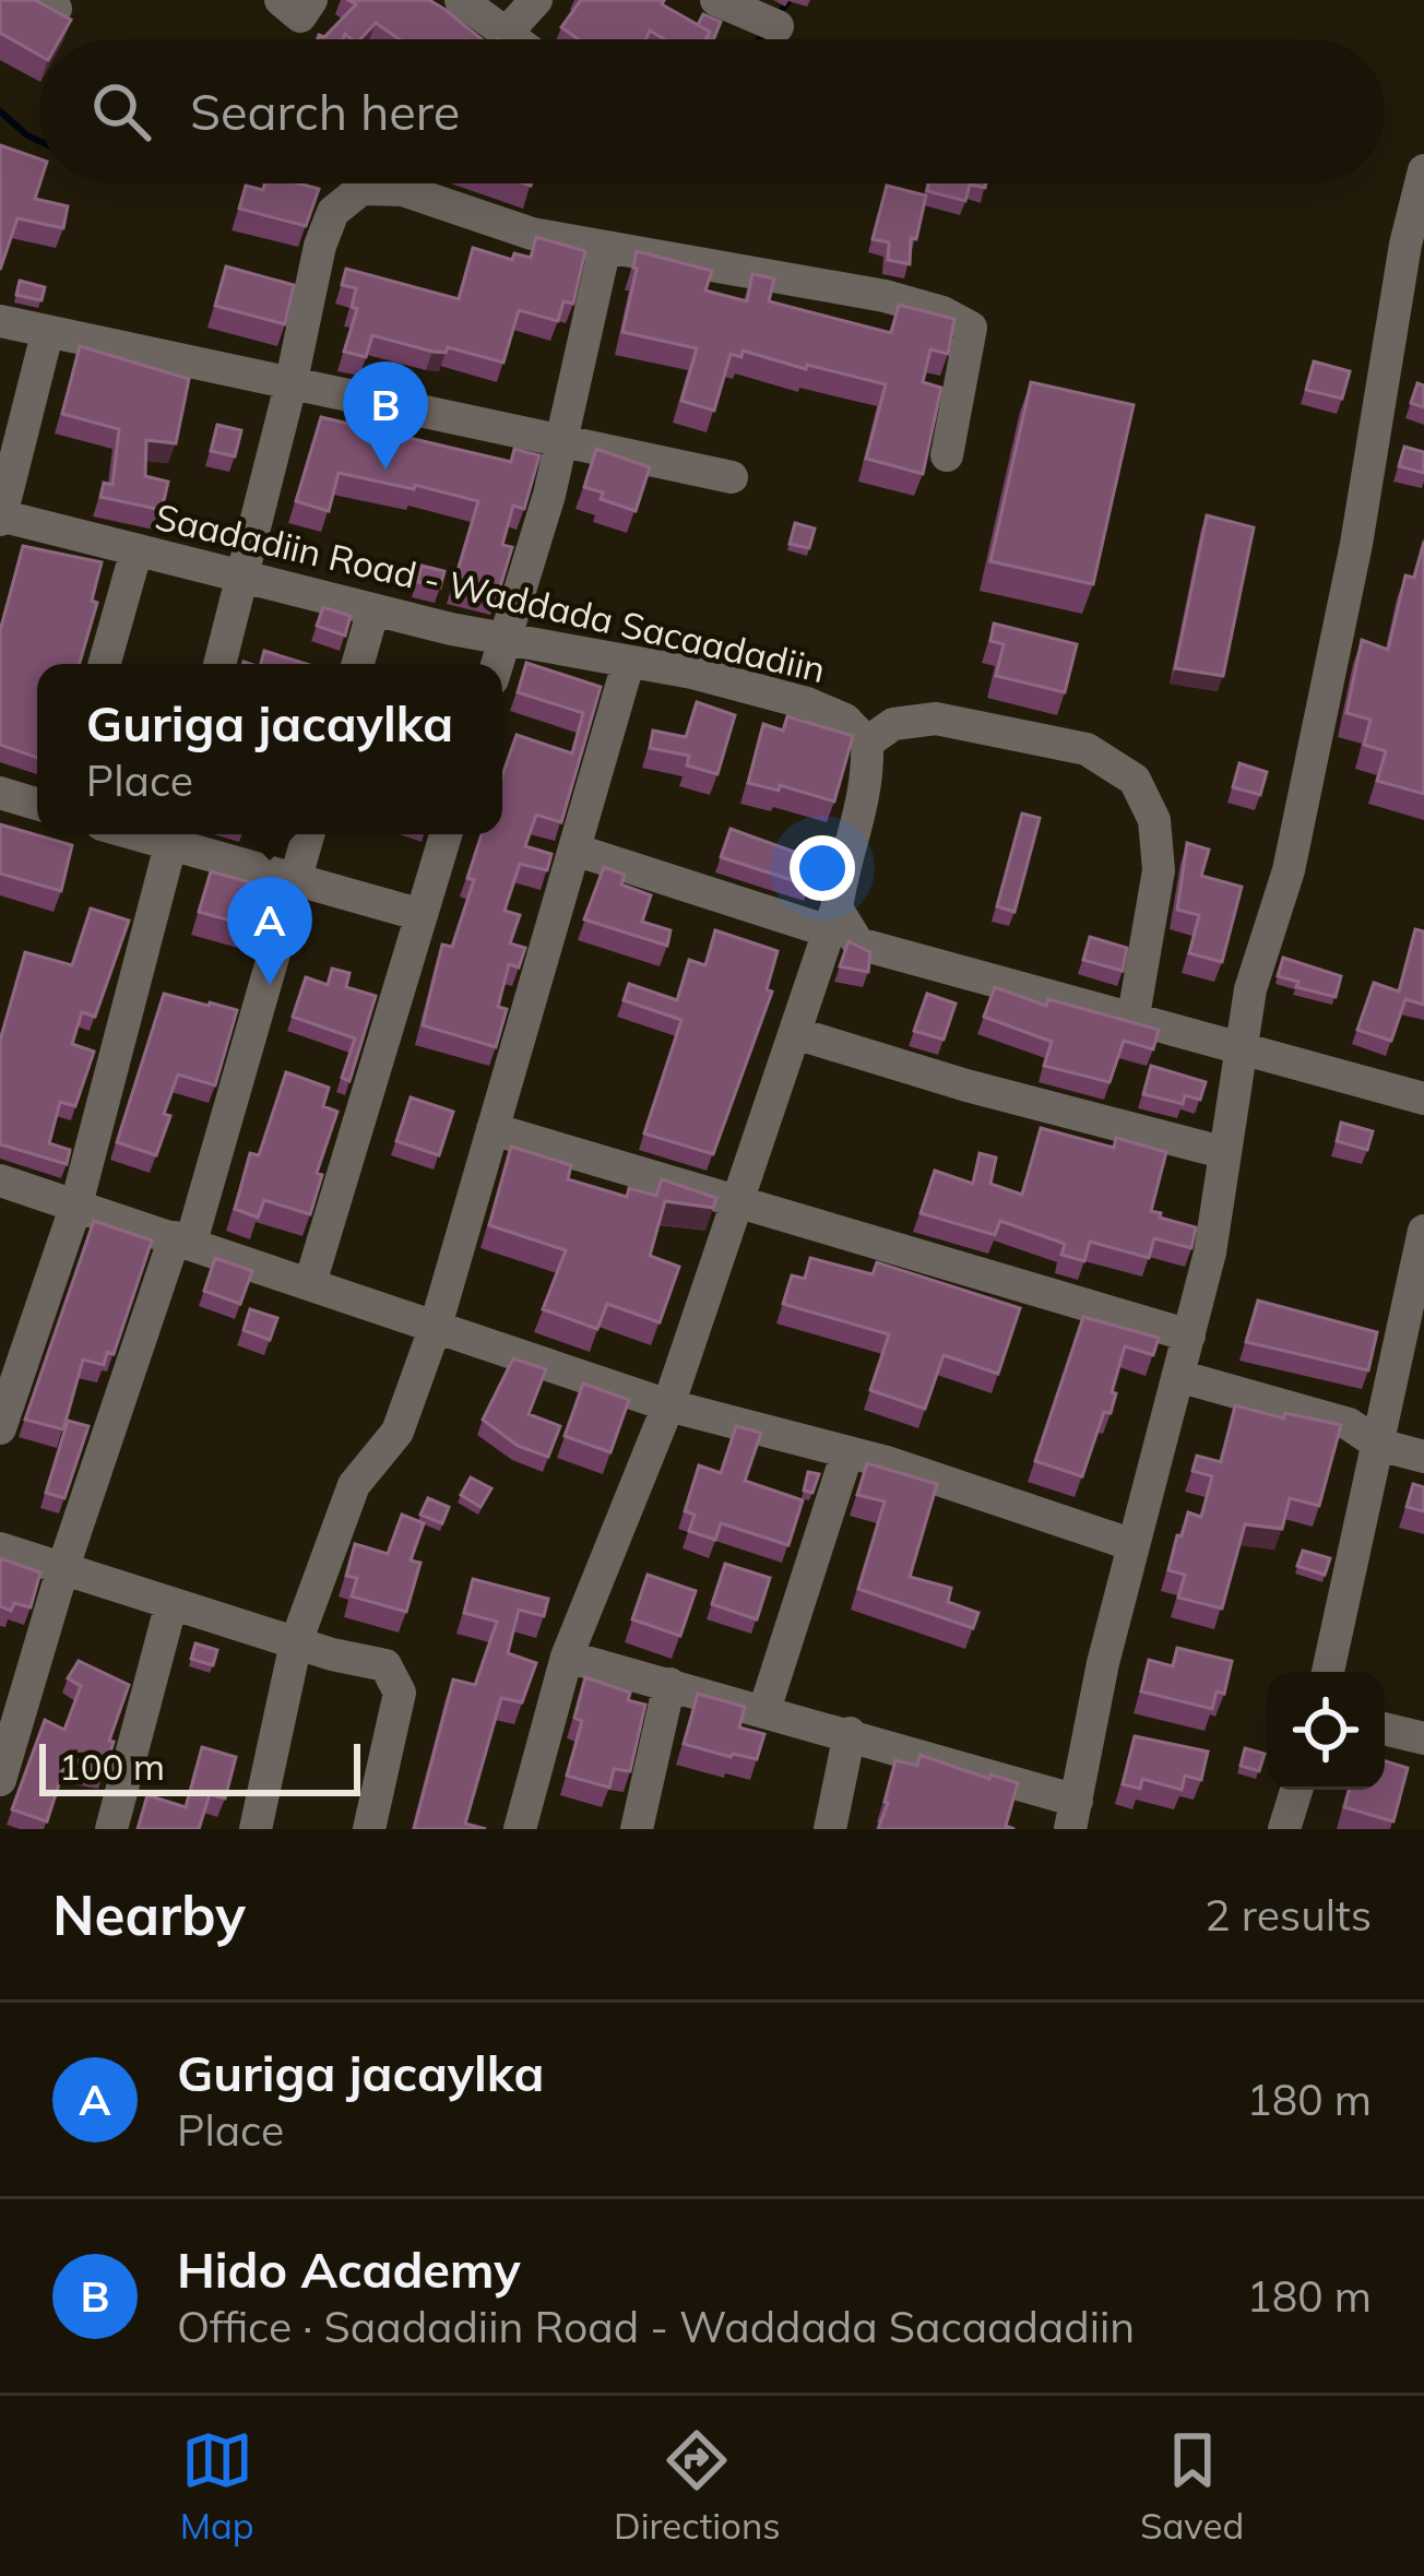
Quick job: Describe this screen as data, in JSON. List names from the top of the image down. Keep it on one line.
{"streets":{"street":["Saadadiin Road - Waddada Sacaadadiin"]},"scale_bar":"100 m","page":{"search":"Search here","pins":["B","A"],"popup":["Guriga jacaylka","Place"],"scale":"100 m","heading":["Nearby","2 results"],"list":[{"mark":"A","name":"Guriga jacaylka","note":"Place","value":"180 m"},{"mark":"B","name":"Hido Academy","note":"Office · Saadadiin Road - Waddada Sacaadadiin","value":"180 m"}],"nav":["Map","Directions","Saved"]}}
